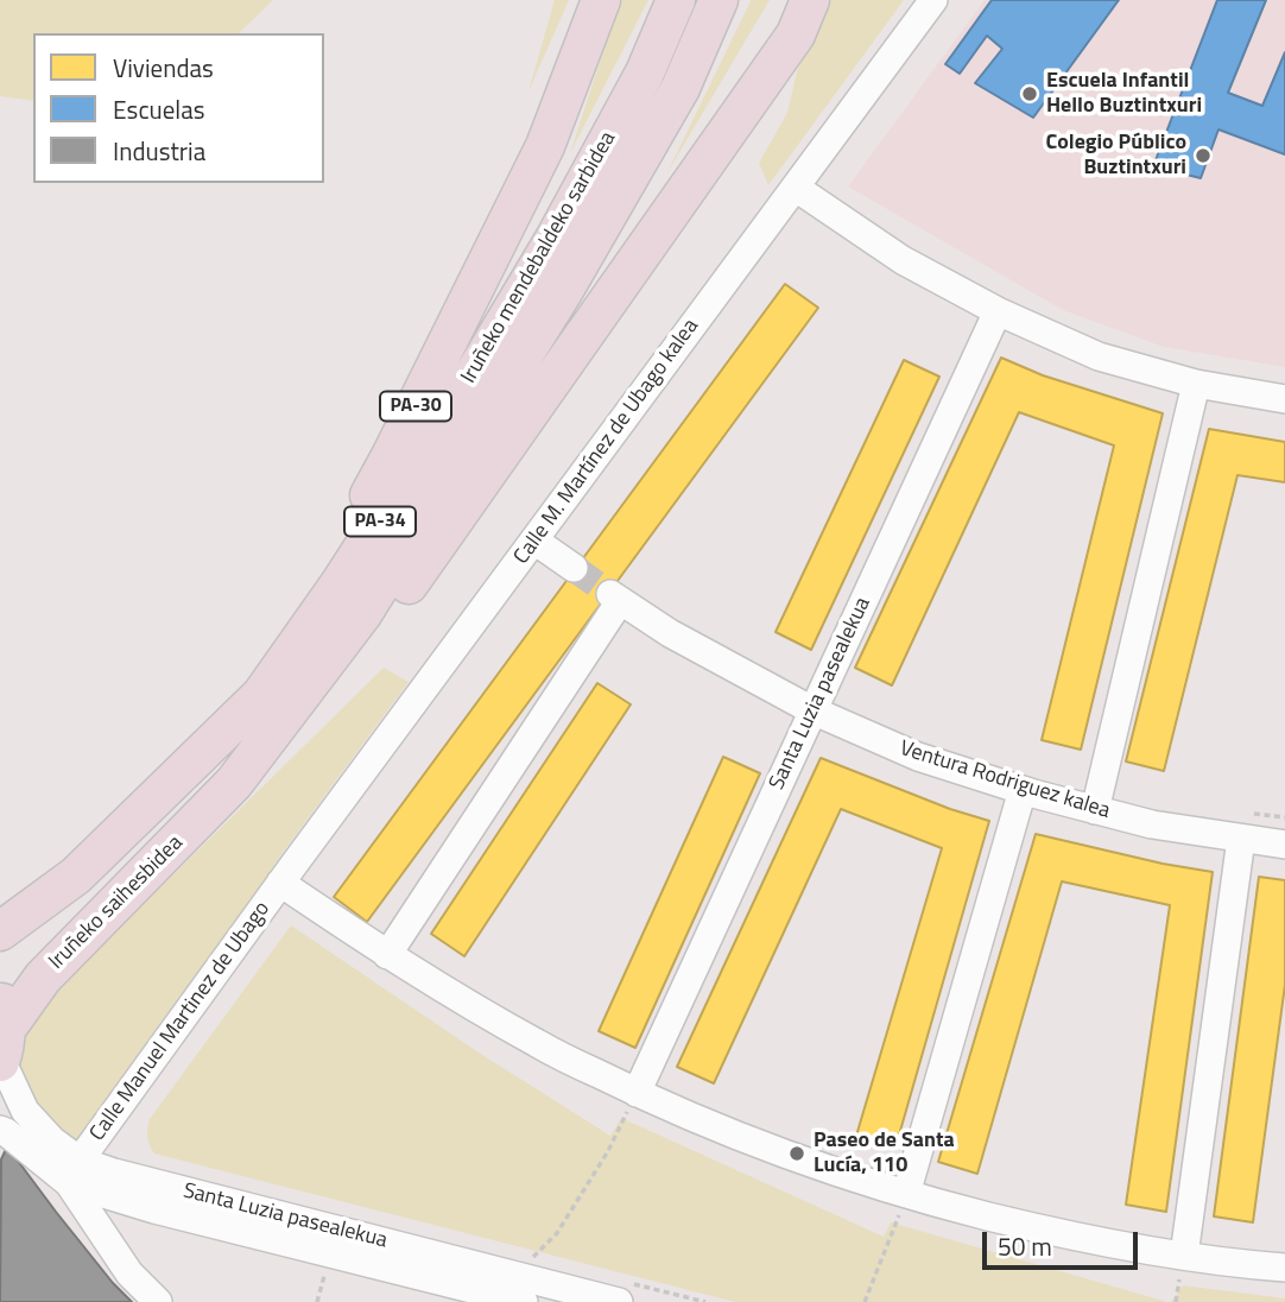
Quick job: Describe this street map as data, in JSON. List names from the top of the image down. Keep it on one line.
{"streets":{"highway":["Iruñeko mendebaldeko sarbidea","PA-30","PA-34","Iruñeko saihesbidea"],"street":["Calle M. Martínez de Ubago kalea","Santa Luzia pasealekua","Ventura Rodriguez kalea","Calle Manuel Martinez de Ubago"]},"crossings":[["Iruñeko mendebaldeko sarbidea","PA-30"],["Iruñeko mendebaldeko sarbidea","Iruñeko saihesbidea"],["Calle M. Martínez de Ubago kalea","Calle Manuel Martinez de Ubago"],["Santa Luzia pasealekua","Ventura Rodriguez kalea"],["Santa Luzia pasealekua","Iruñeko saihesbidea"],["Santa Luzia pasealekua","Calle Manuel Martinez de Ubago"]],"places":["Escuela Infantil Hello Buztintxuri","Colegio Público Buztintxuri","Paseo de Santa Lucía, 110"],"legend":["Viviendas","Escuelas","Industria"],"scale_bar":"50 m"}
